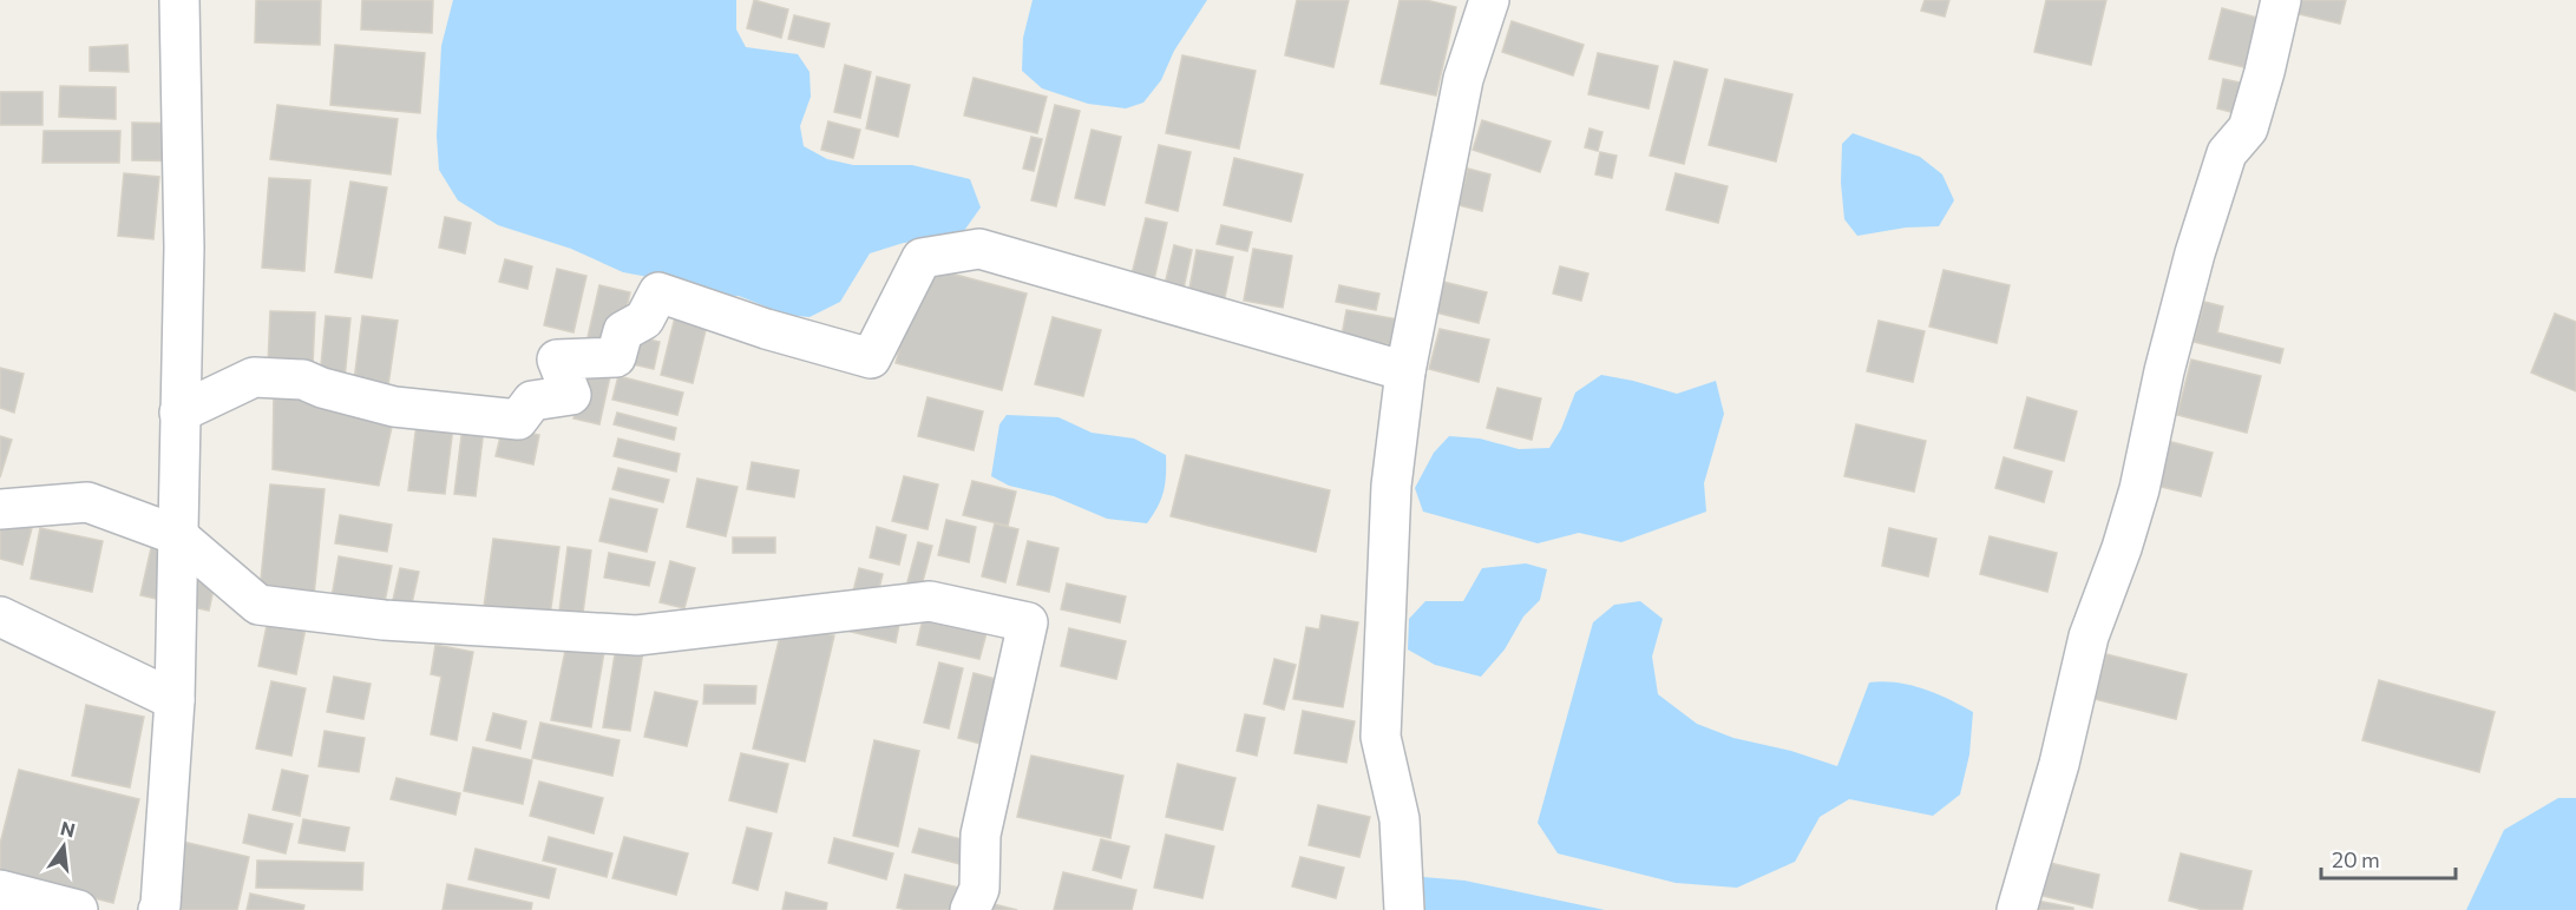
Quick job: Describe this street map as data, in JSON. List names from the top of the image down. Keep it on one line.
{"scale_bar":"20 m","north":"top"}
